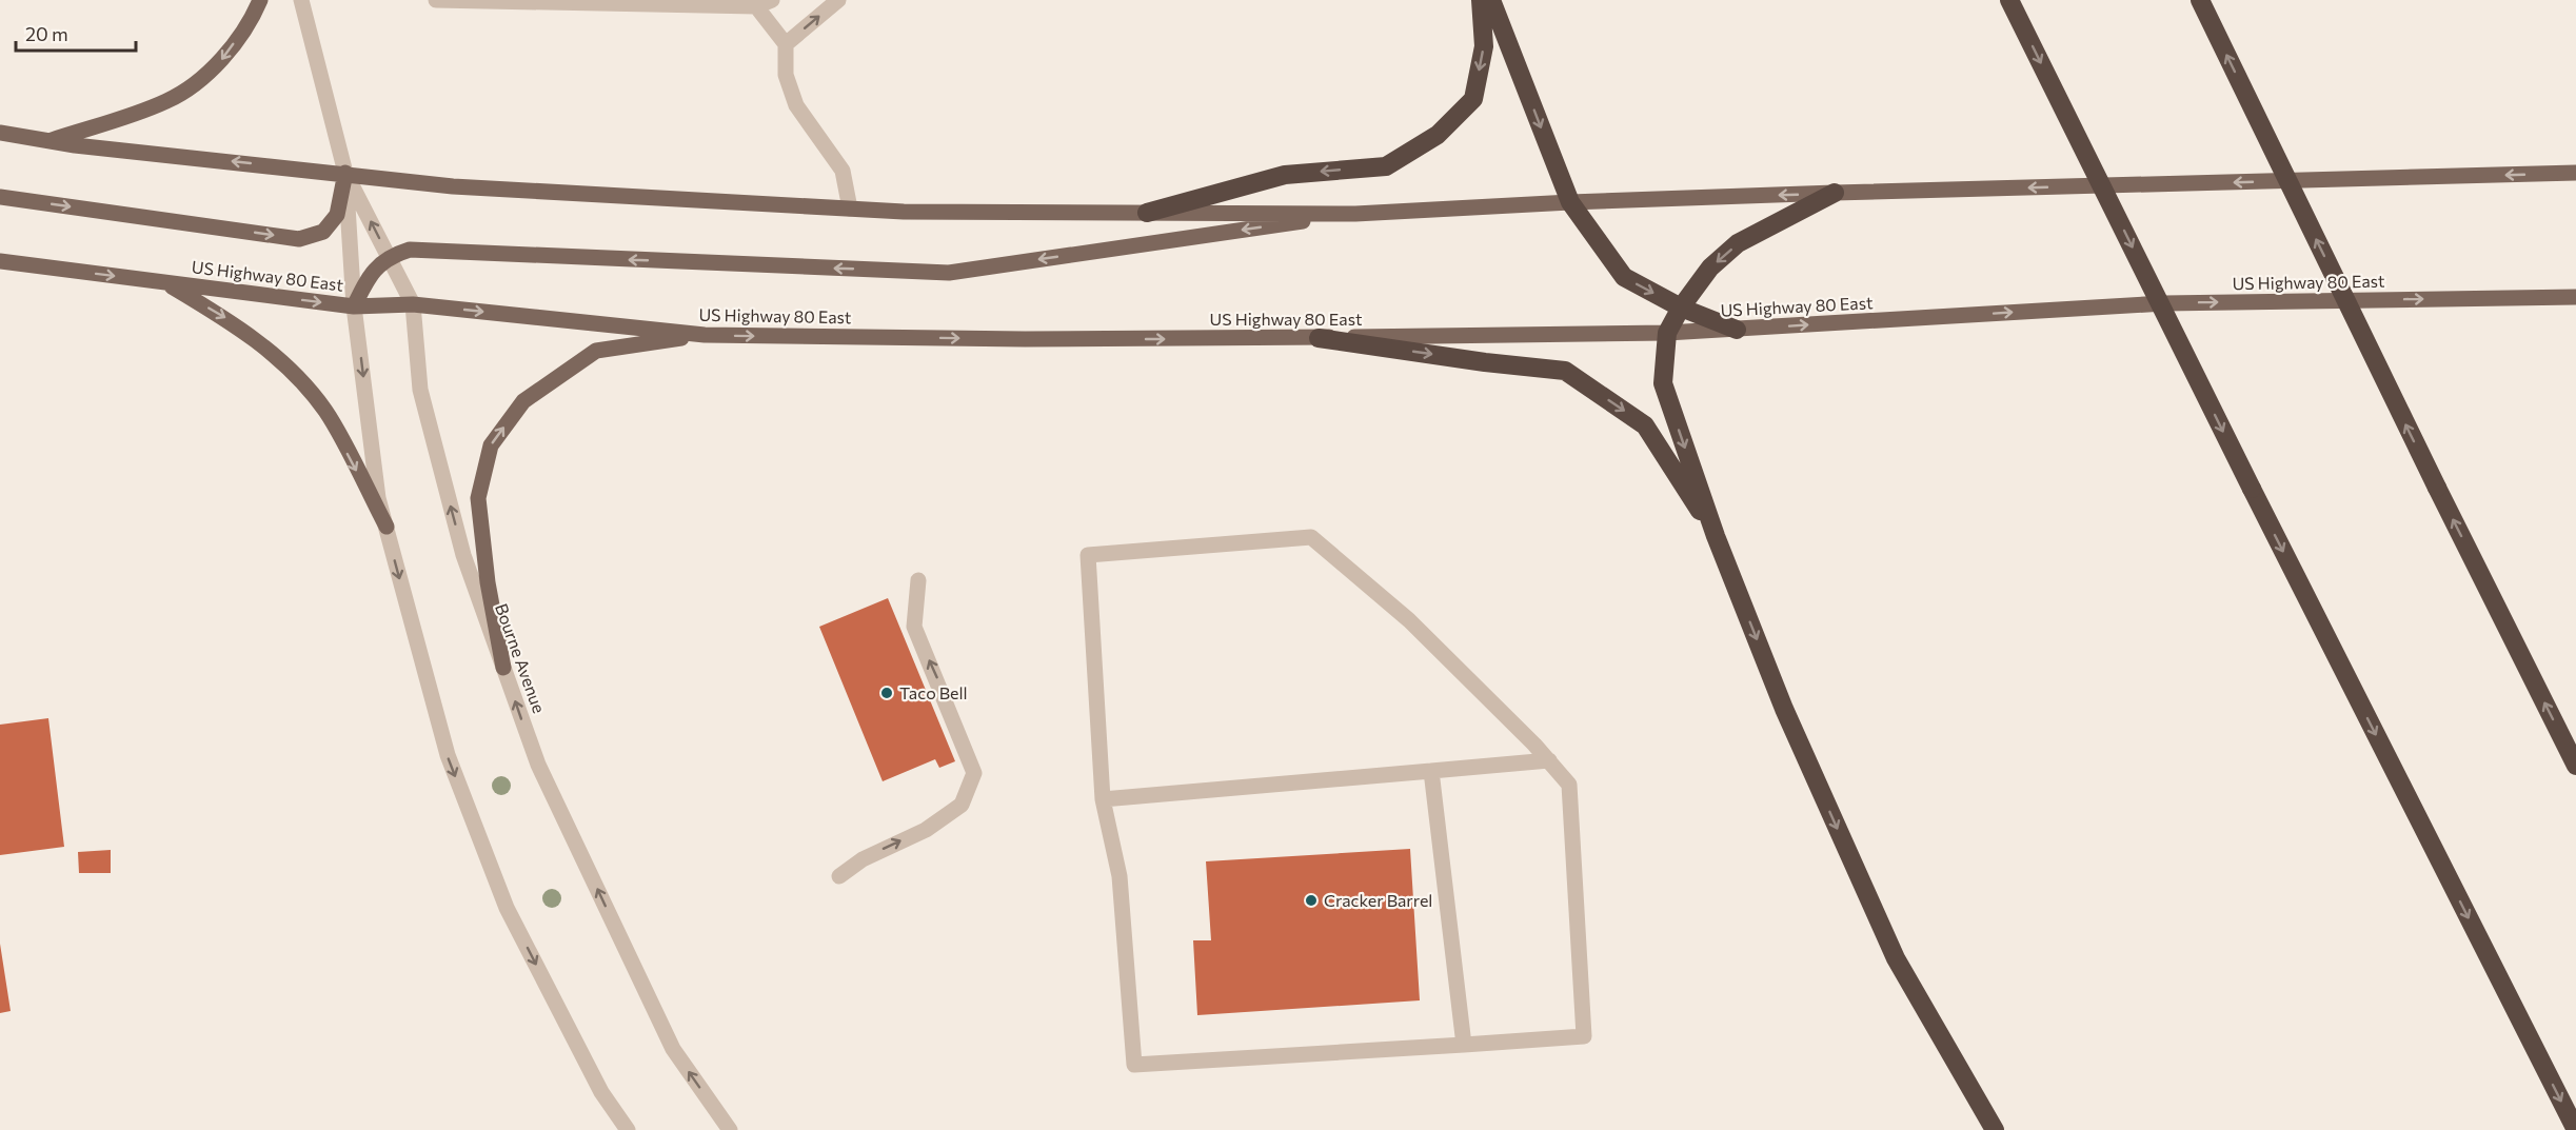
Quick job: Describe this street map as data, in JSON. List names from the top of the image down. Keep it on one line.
{"streets":{"main road":["US Highway 80 East"],"street":["Bourne Avenue"]},"crossings":[["US Highway 80 East","Bourne Avenue"]],"places":["Taco Bell","Cracker Barrel"],"scale_bar":"20 m"}
